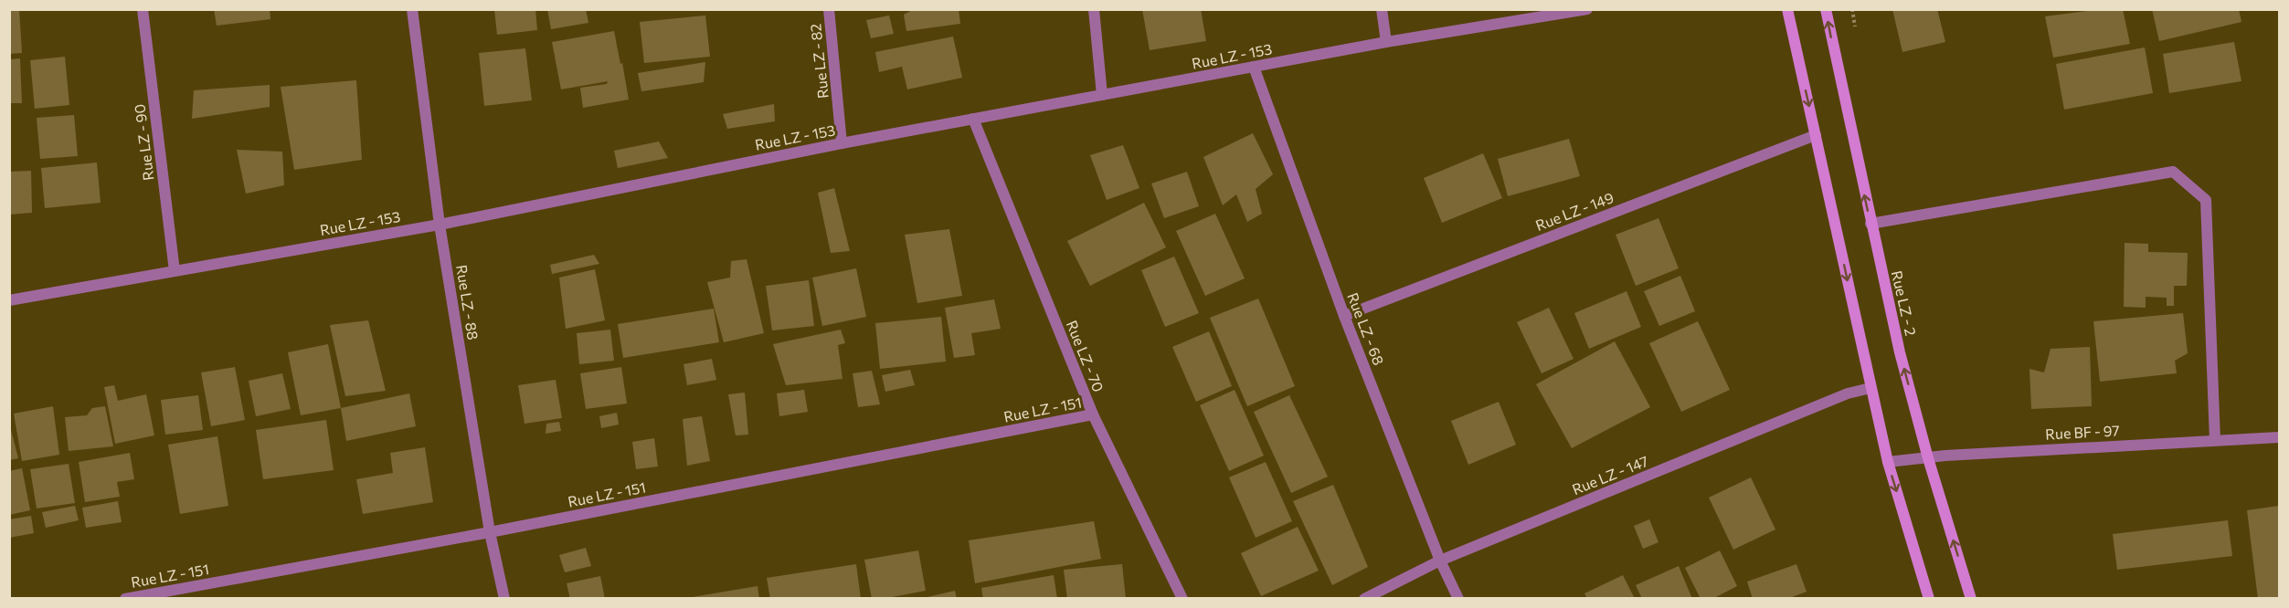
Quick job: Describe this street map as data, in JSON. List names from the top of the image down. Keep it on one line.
{"streets":{"main road":["Rue LZ - 2"],"street":["Rue LZ - 153","Rue LZ - 82","Rue LZ - 90","Rue LZ - 149","Rue LZ - 88","Rue LZ - 68","Rue LZ - 70","Rue LZ - 151","Rue BF - 97","Rue LZ - 147"]},"crossings":[["Rue LZ - 153","Rue LZ - 82"],["Rue LZ - 153","Rue LZ - 90"],["Rue LZ - 153","Rue LZ - 88"],["Rue LZ - 153","Rue LZ - 68"],["Rue LZ - 153","Rue LZ - 70"],["Rue LZ - 149","Rue LZ - 68"],["Rue LZ - 88","Rue LZ - 151"],["Rue LZ - 2","Rue BF - 97"],["Rue LZ - 68","Rue LZ - 147"],["Rue LZ - 70","Rue LZ - 151"]]}
